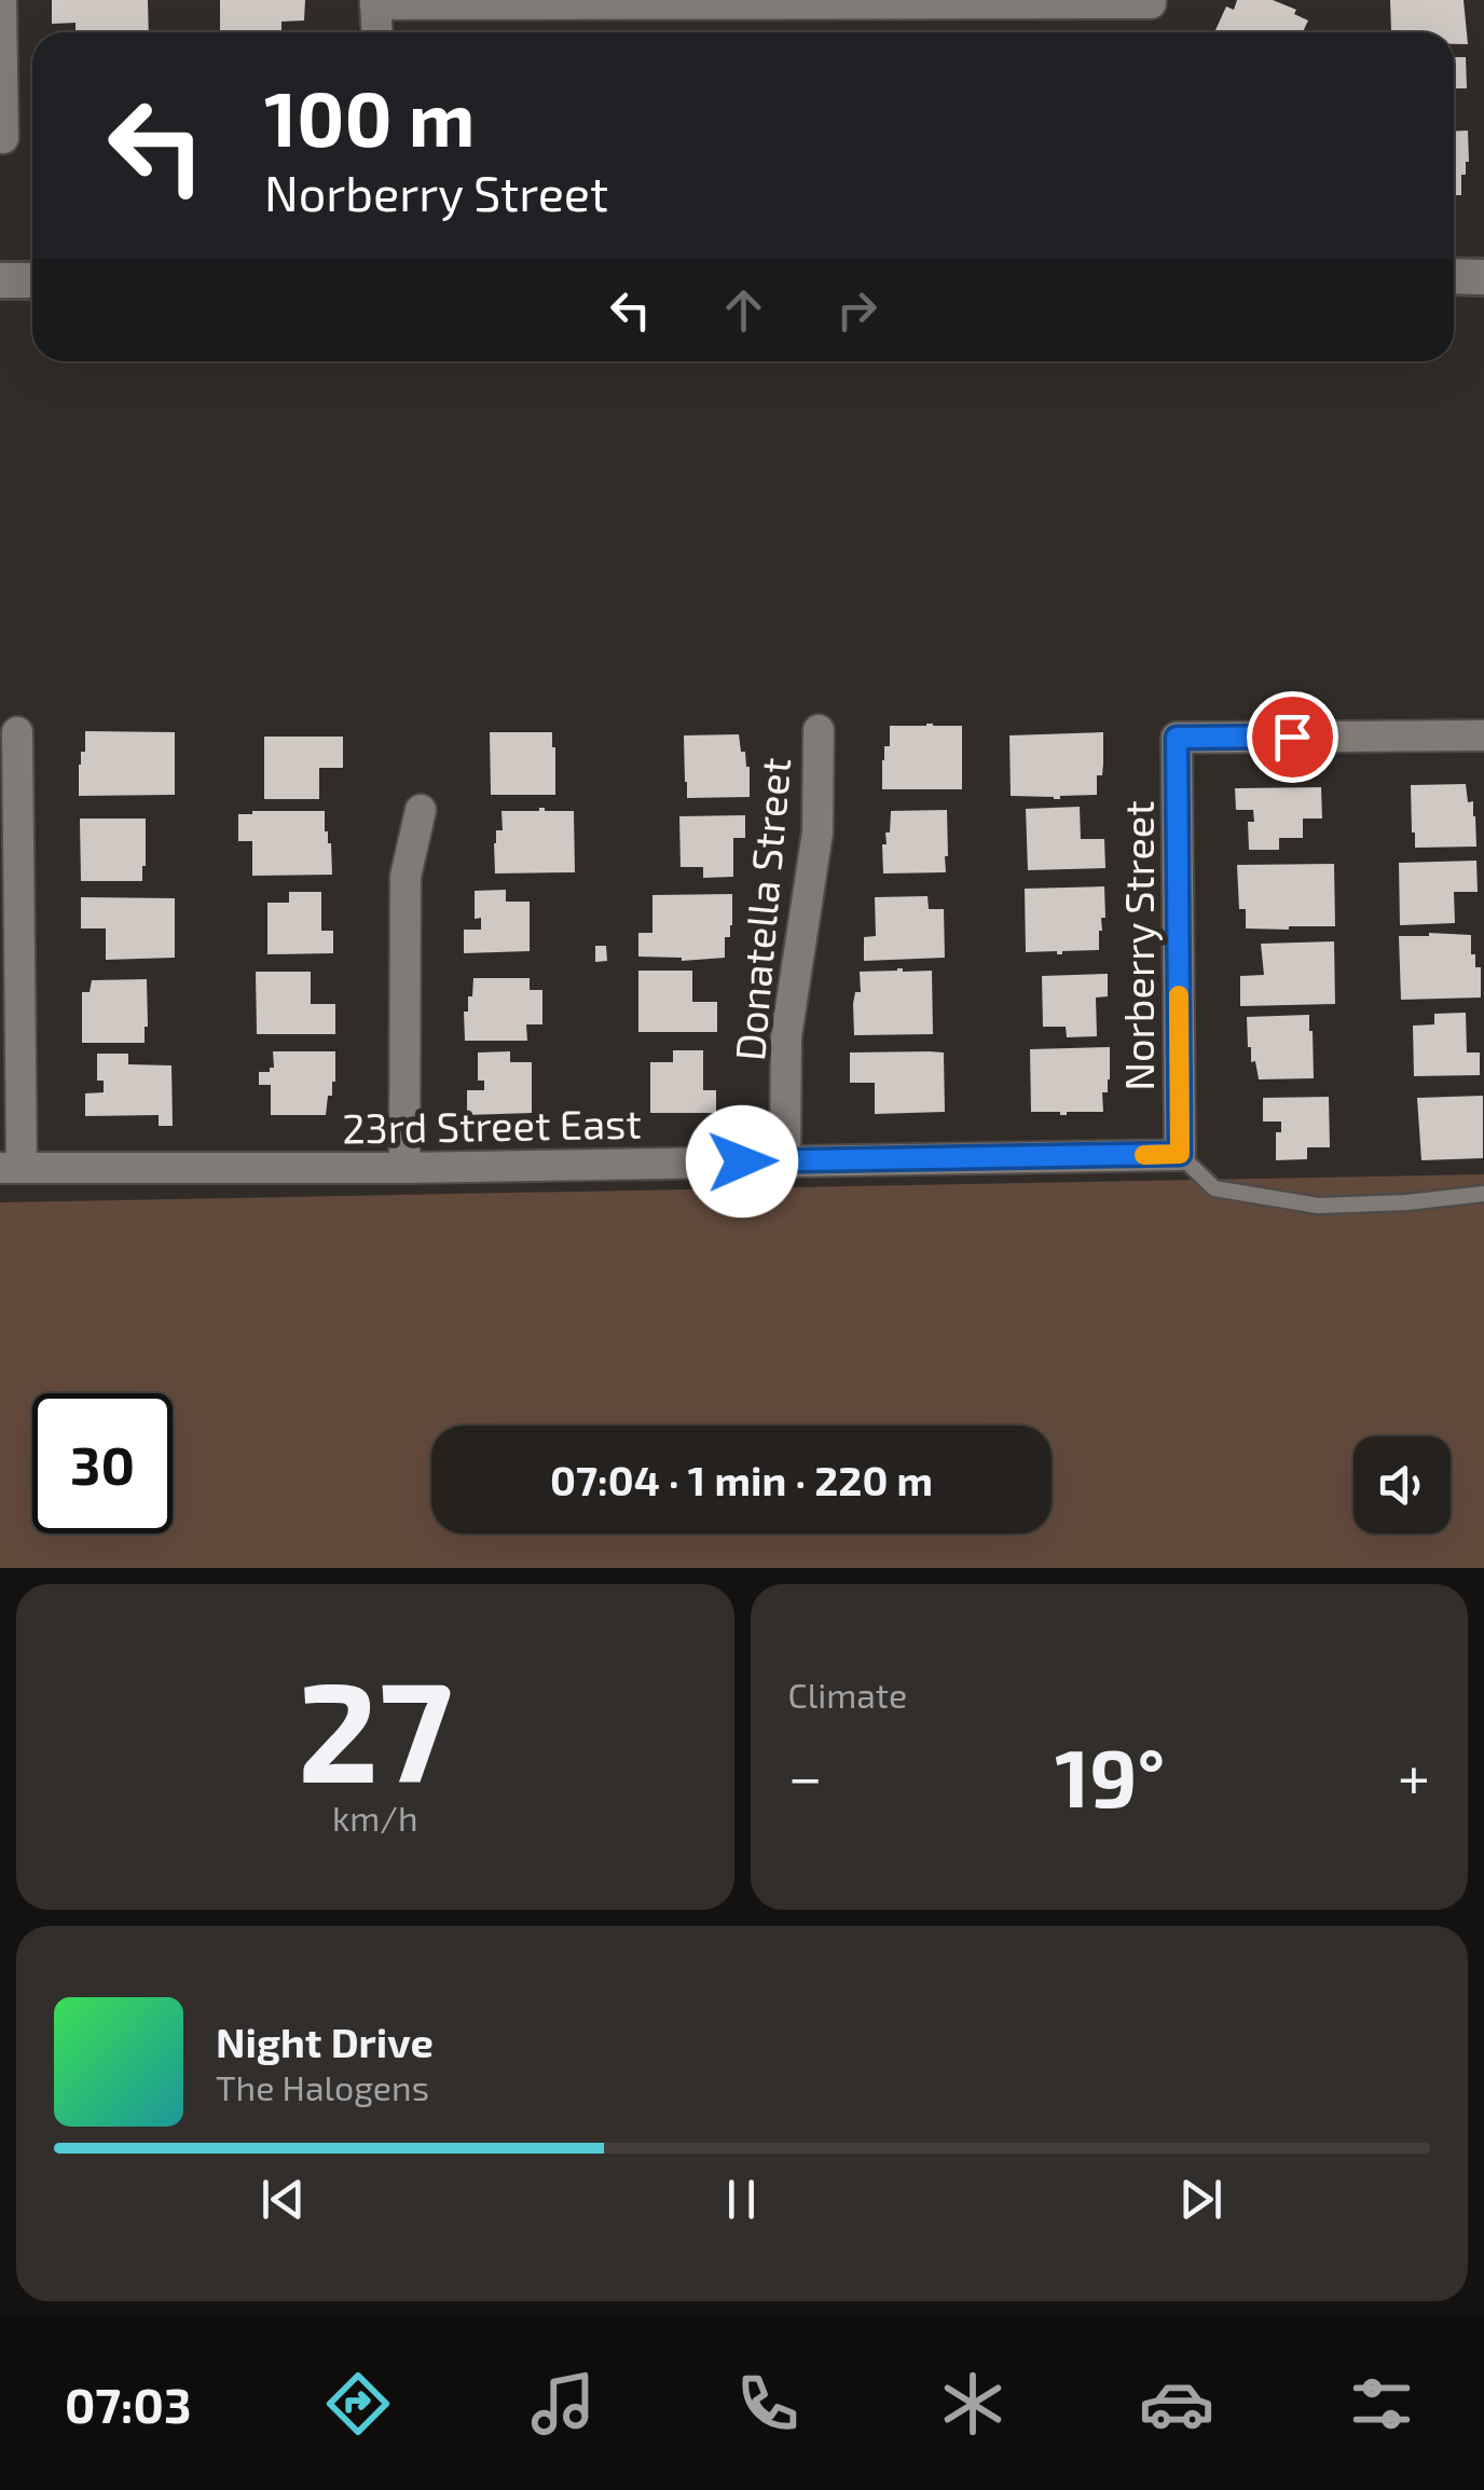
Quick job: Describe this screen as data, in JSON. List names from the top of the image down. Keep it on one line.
{"streets":{"street":["Donatella Street","Norberry Street","23rd Street East"]},"crossings":[["Donatella Street","23rd Street East"],["Norberry Street","23rd Street East"]],"page":{"turn":["100 m","Norberry Street"],"limit":"30","trip":"07:04 · 1 min · 220 m","tile":[["27","km/h"],"Climate"],"heat":["−","19°","+"],"song":["Night Drive","The Halogens"],"tabs":"07:03"}}
